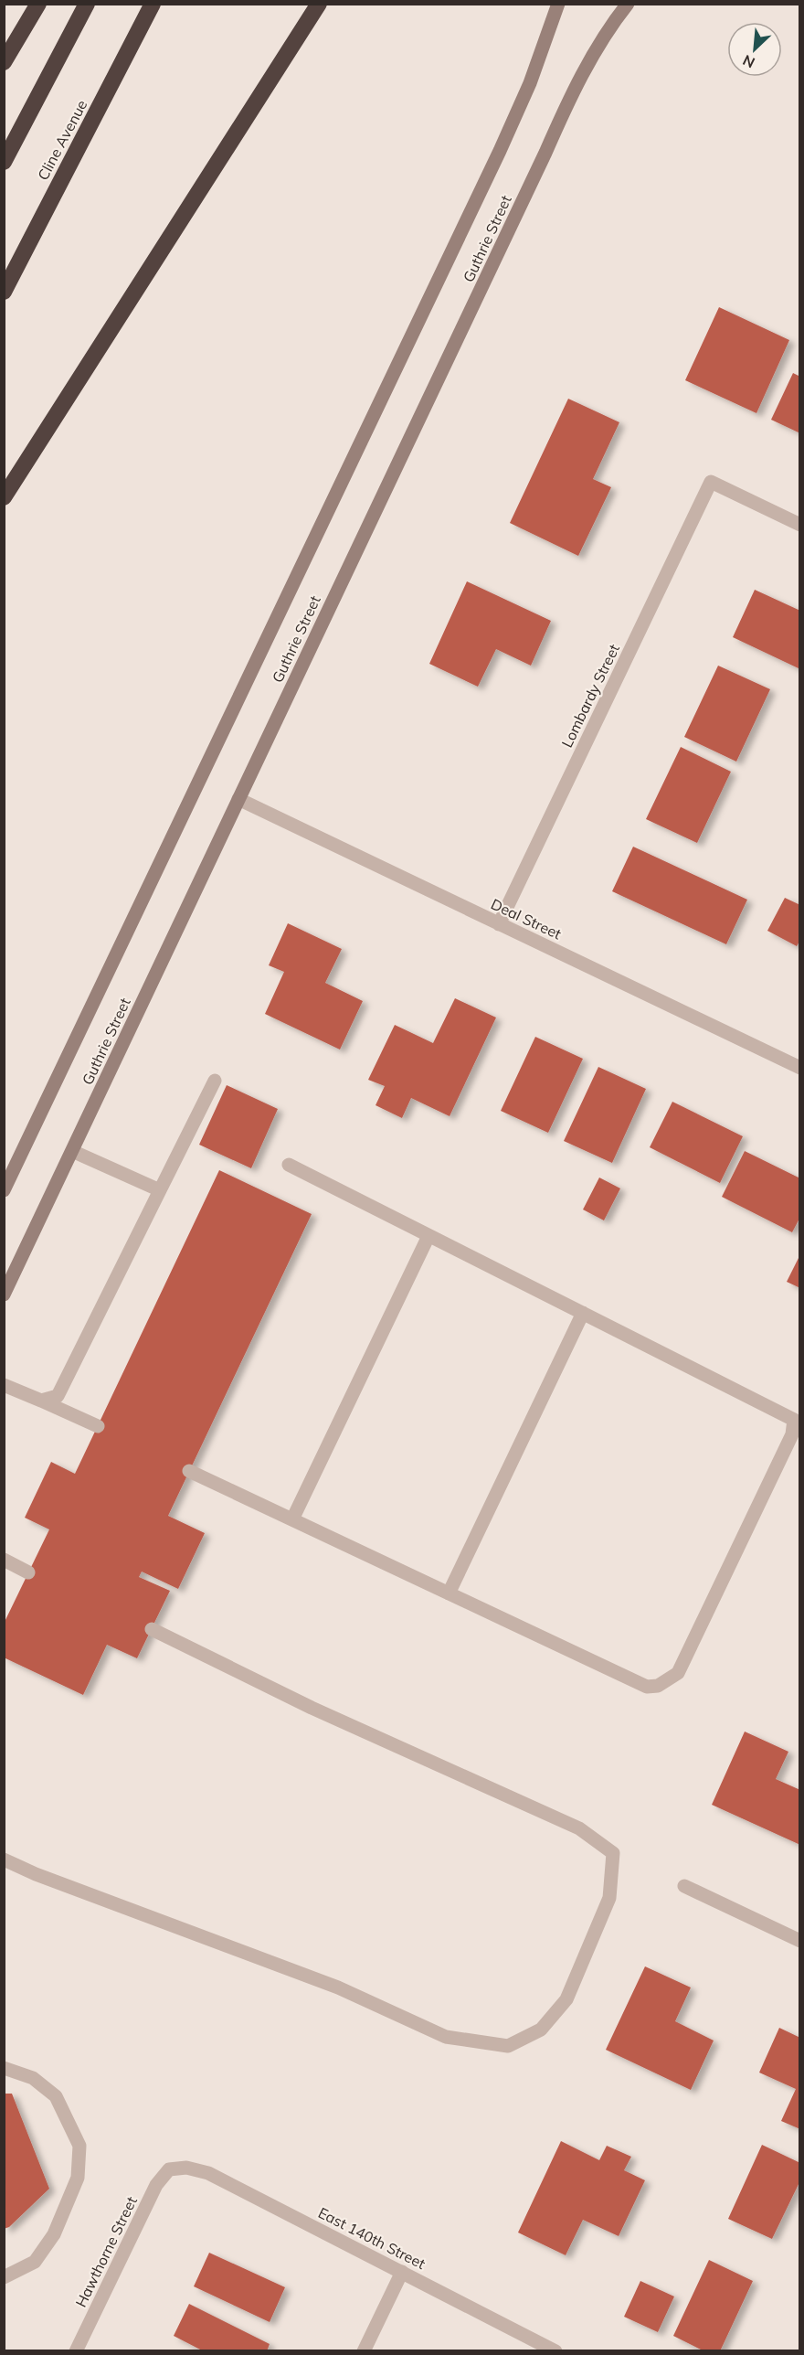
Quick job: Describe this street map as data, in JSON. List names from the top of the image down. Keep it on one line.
{"streets":{"highway":["Cline Avenue"],"main road":["Guthrie Street"],"street":["Lombardy Street","Deal Street","East 140th Street","Hawthorne Street"]},"crossings":[["Guthrie Street","Deal Street"],["Lombardy Street","Deal Street"],["East 140th Street","Hawthorne Street"]],"north":"bottom left"}
